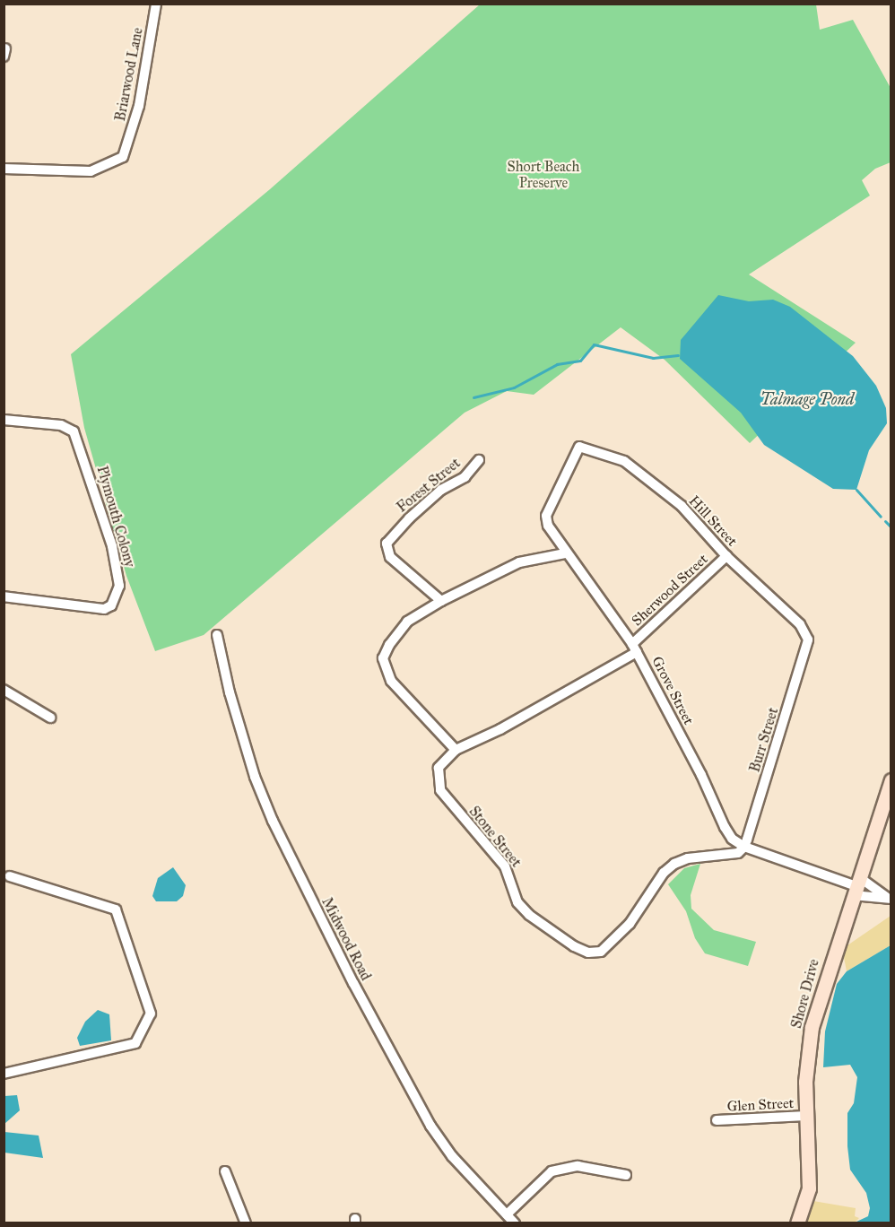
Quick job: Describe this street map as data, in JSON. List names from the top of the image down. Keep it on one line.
{"streets":{"main road":["Shore Drive"],"street":["Briarwood Lane","Forest Street","Plymouth Colony","Hill Street","Sherwood Street","Grove Street","Burr Street","Stone Street","Midwood Road","Glen Street"]},"crossings":[["Hill Street","Sherwood Street"],["Hill Street","Grove Street"],["Hill Street","Burr Street"],["Sherwood Street","Grove Street"],["Sherwood Street","Stone Street"],["Grove Street","Burr Street"],["Grove Street","Stone Street"],["Grove Street","Shore Drive"],["Burr Street","Stone Street"],["Shore Drive","Glen Street"]],"water":["Talmage Pond"],"parks":["Short Beach Preserve"]}
